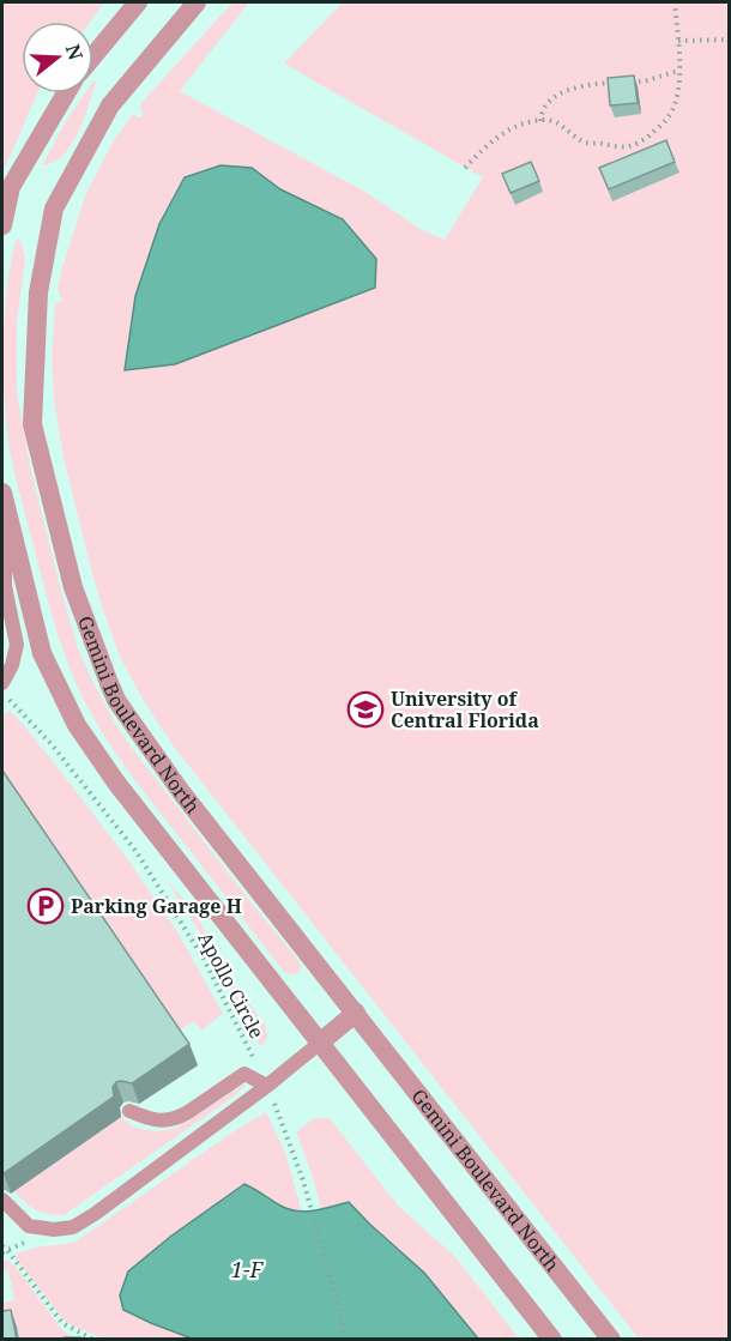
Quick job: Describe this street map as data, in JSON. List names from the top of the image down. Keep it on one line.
{"streets":{"street":["Gemini Boulevard North"],"path":["Apollo Circle"]},"water":["1-F"],"places":{"school or university":["University of Central Florida"],"parking":["Parking Garage H"]},"north":"right"}
